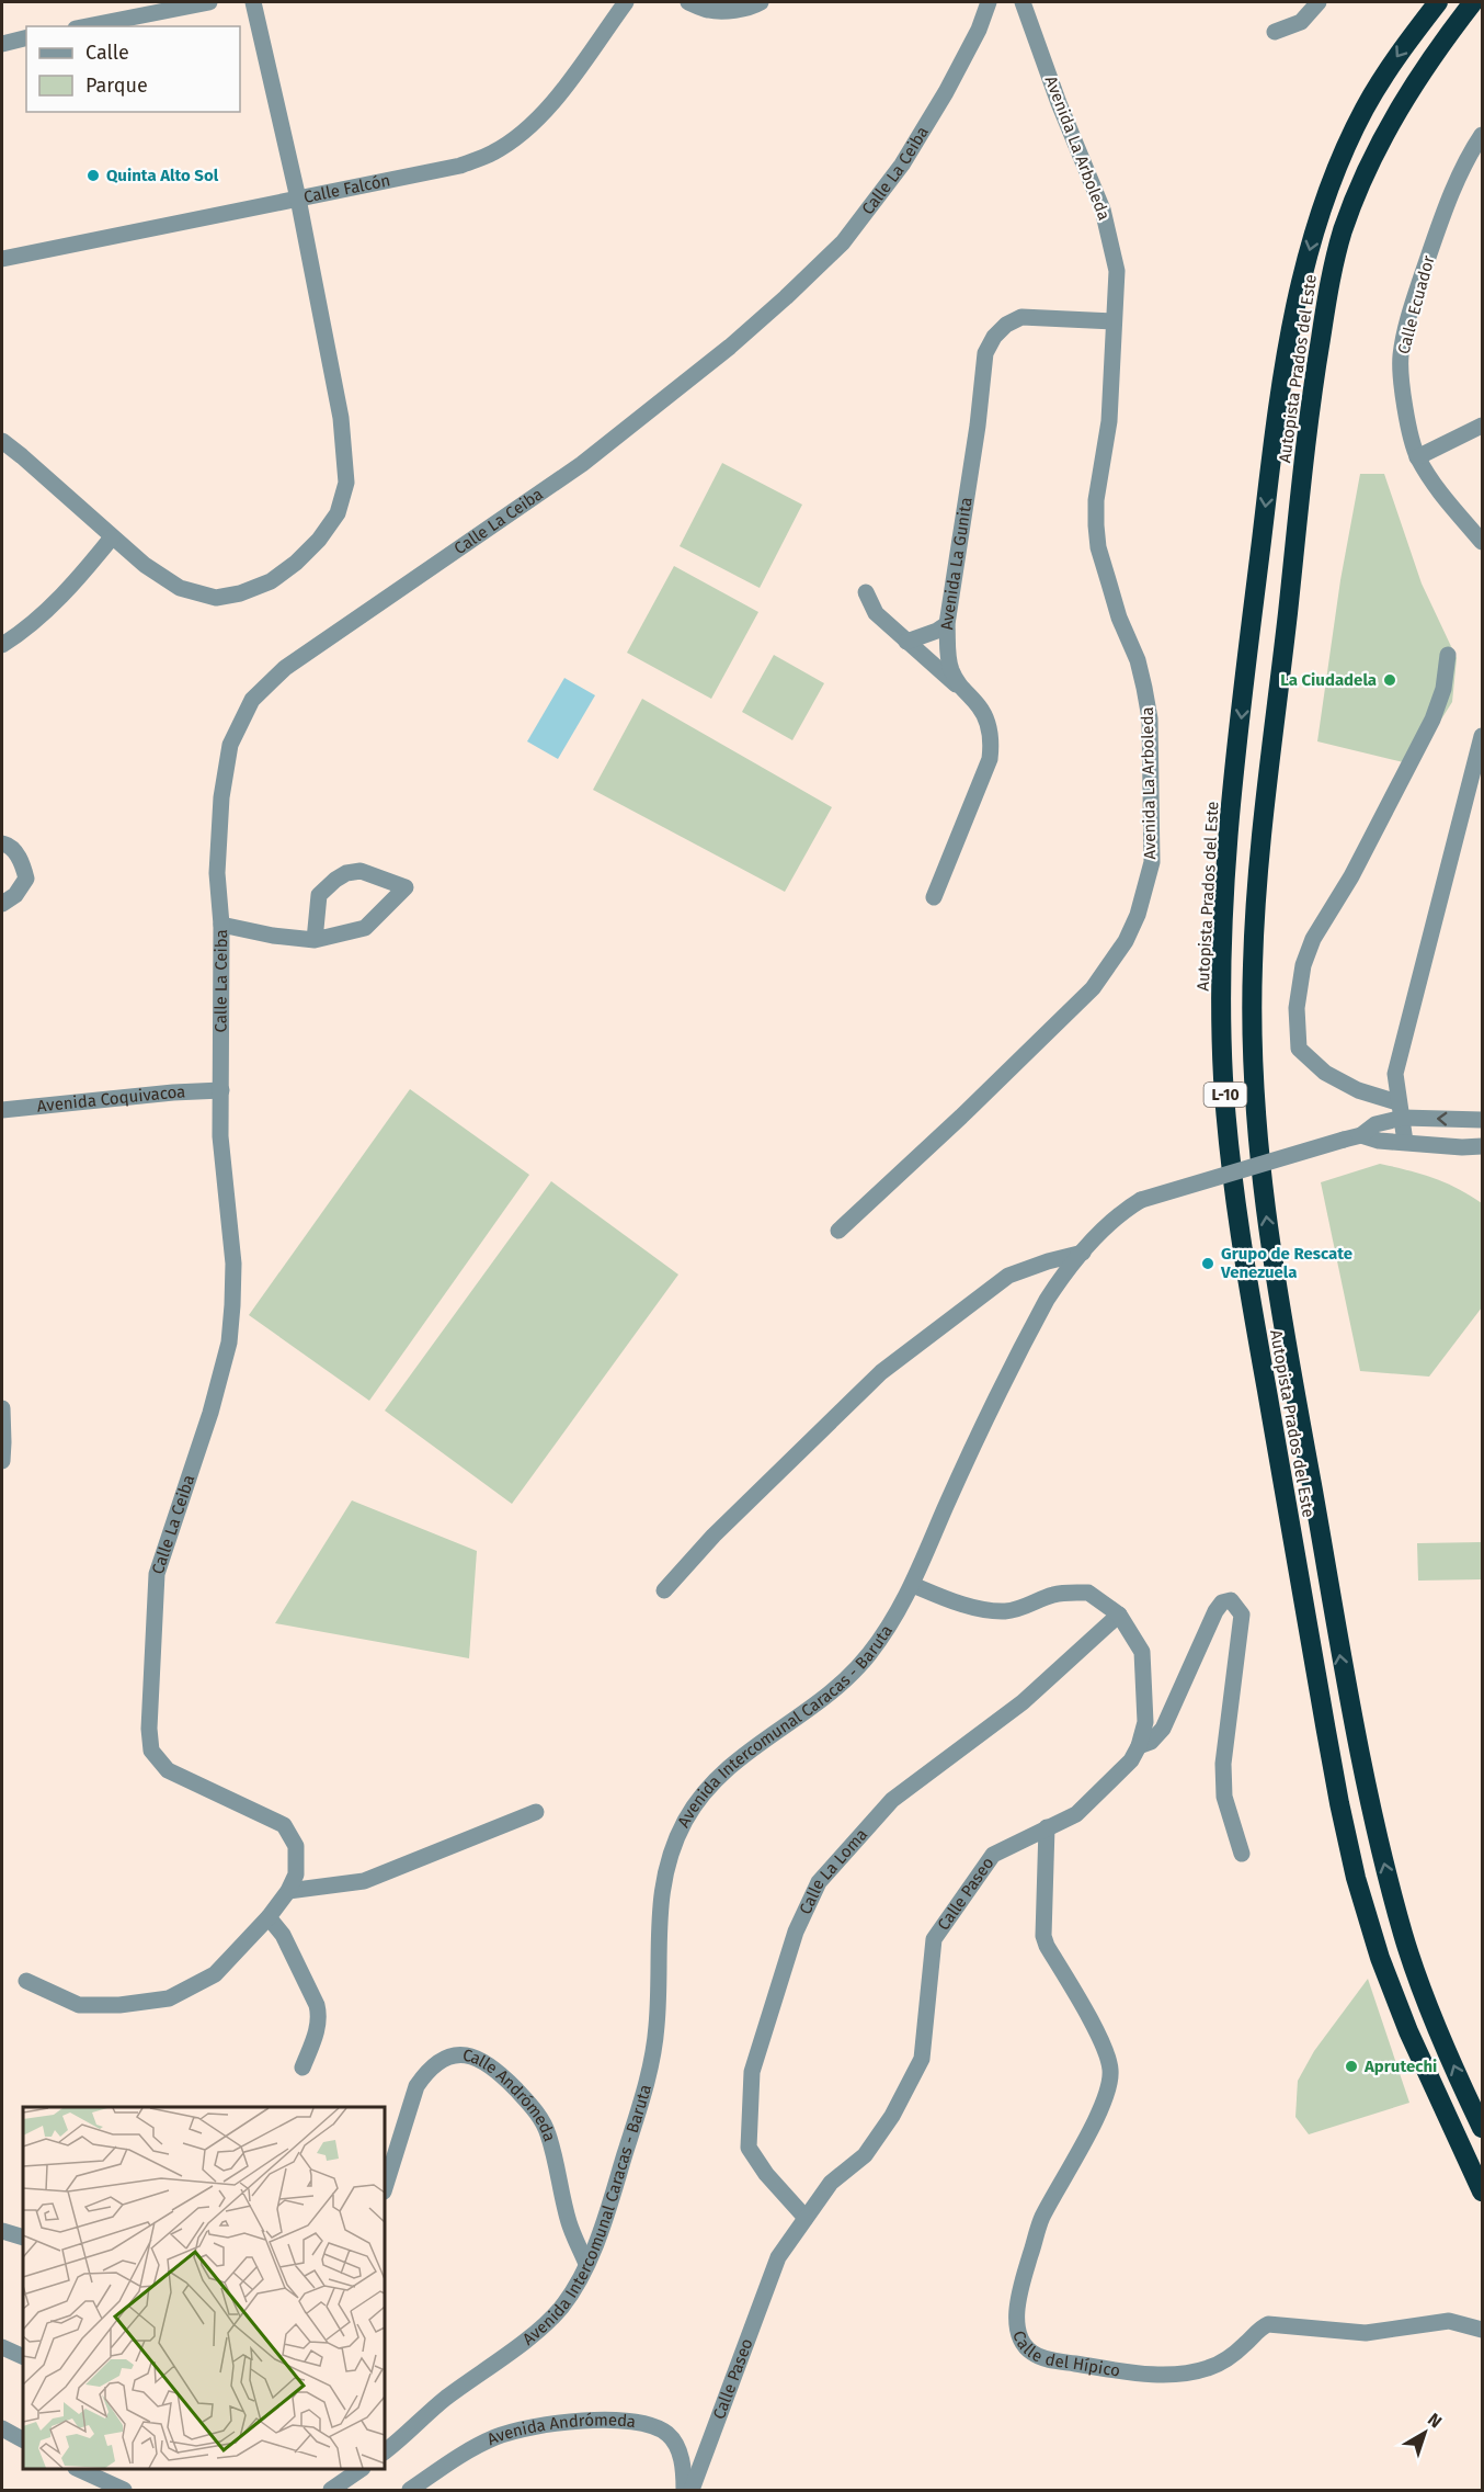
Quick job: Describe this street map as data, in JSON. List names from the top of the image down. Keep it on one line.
{"streets":{"highway":["Autopista Prados del Este","L-10"],"street":["Avenida La Arboleda","Calle La Ceiba","Calle Falcón","Calle Ecuador","Avenida La Gunita","Avenida Coquivacoa","Avenida Intercomunal Caracas - Baruta","Calle La Loma","Calle Paseo","Calle Andrómeda","Calle del Hípico","Avenida Andrómeda"]},"crossings":[["Avenida La Arboleda","Avenida La Gunita"],["Calle La Ceiba","Avenida Coquivacoa"],["Avenida Intercomunal Caracas - Baruta","Calle Paseo"],["Avenida Intercomunal Caracas - Baruta","Calle Andrómeda"],["Calle La Loma","Calle Paseo"],["Calle Paseo","Calle del Hípico"]],"places":["Quinta Alto Sol","La Ciudadela","Grupo de Rescate Venezuela","Aprutechi"],"legend":["Calle","Parque"],"north":"top right"}
